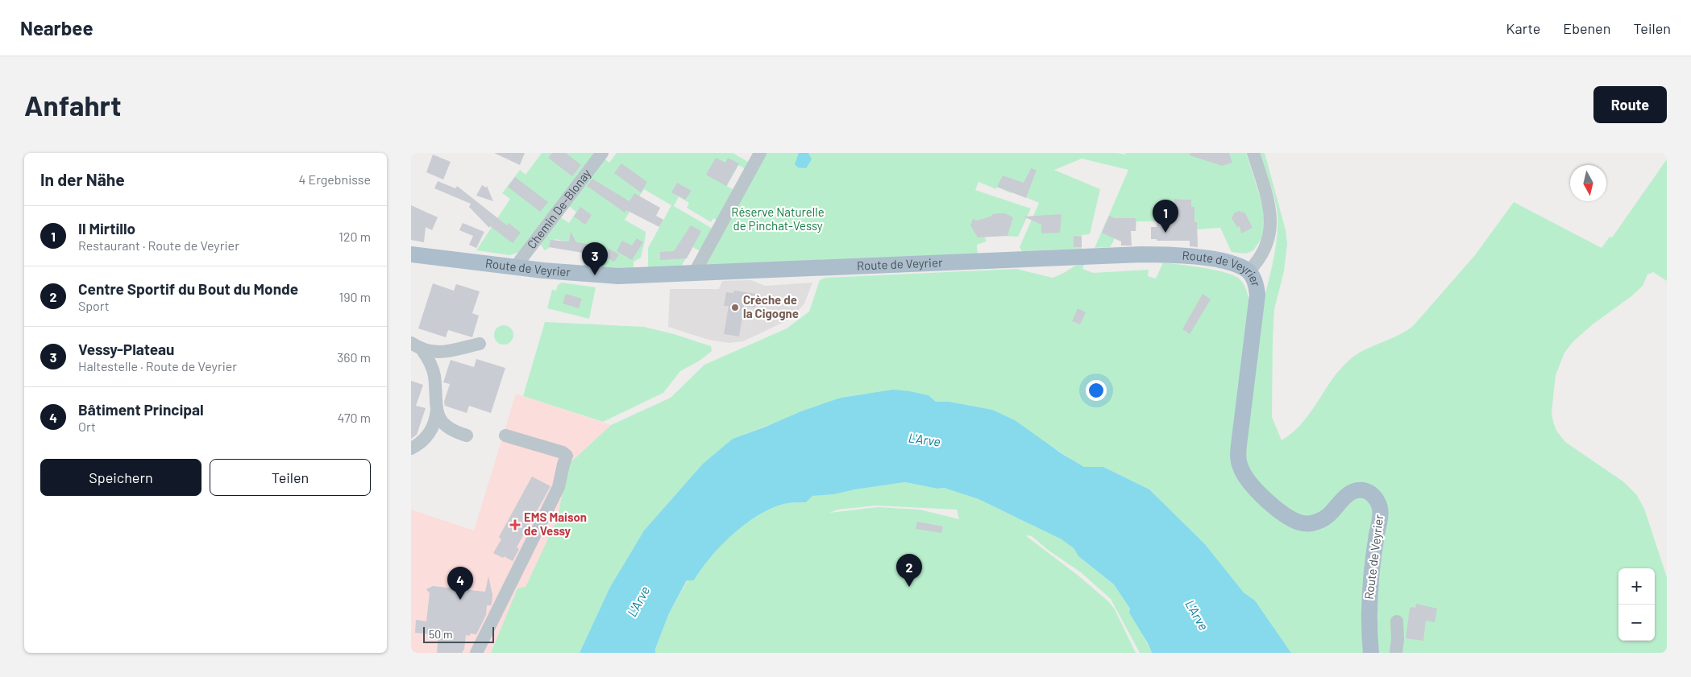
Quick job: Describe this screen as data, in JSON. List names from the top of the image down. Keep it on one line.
{"streets":{"main road":["Route de Veyrier"],"street":["Chemin De-Blonay"]},"crossings":[["Chemin De-Blonay","Route de Veyrier"]],"water":["L'Arve"],"parks":["Réserve Naturelle de Pinchat-Vessy"],"places":{"other":["Crèche de la Cigogne"],"health":["EMS Maison de Vessy"]},"scale_bar":"50 m","north":"bottom","page":{"header":"Nearbee","nav":["Karte","Ebenen","Teilen"],"buttons":["Route",["Speichern","Teilen"]],"title":"Anfahrt","heading":["In der Nähe","4 Ergebnisse"],"pins":["1","3","2","4"],"list":[{"mark":"1","name":"Il Mirtillo","note":"Restaurant · Route de Veyrier","value":"120 m"},{"mark":"2","name":"Centre Sportif du Bout du Monde","note":"Sport","value":"190 m"},{"mark":"3","name":"Vessy-Plateau","note":"Haltestelle · Route de Veyrier","value":"360 m"},{"mark":"4","name":"Bâtiment Principal","note":"Ort","value":"470 m"}],"map_buttons":["+","−"],"scale":"50 m"}}
